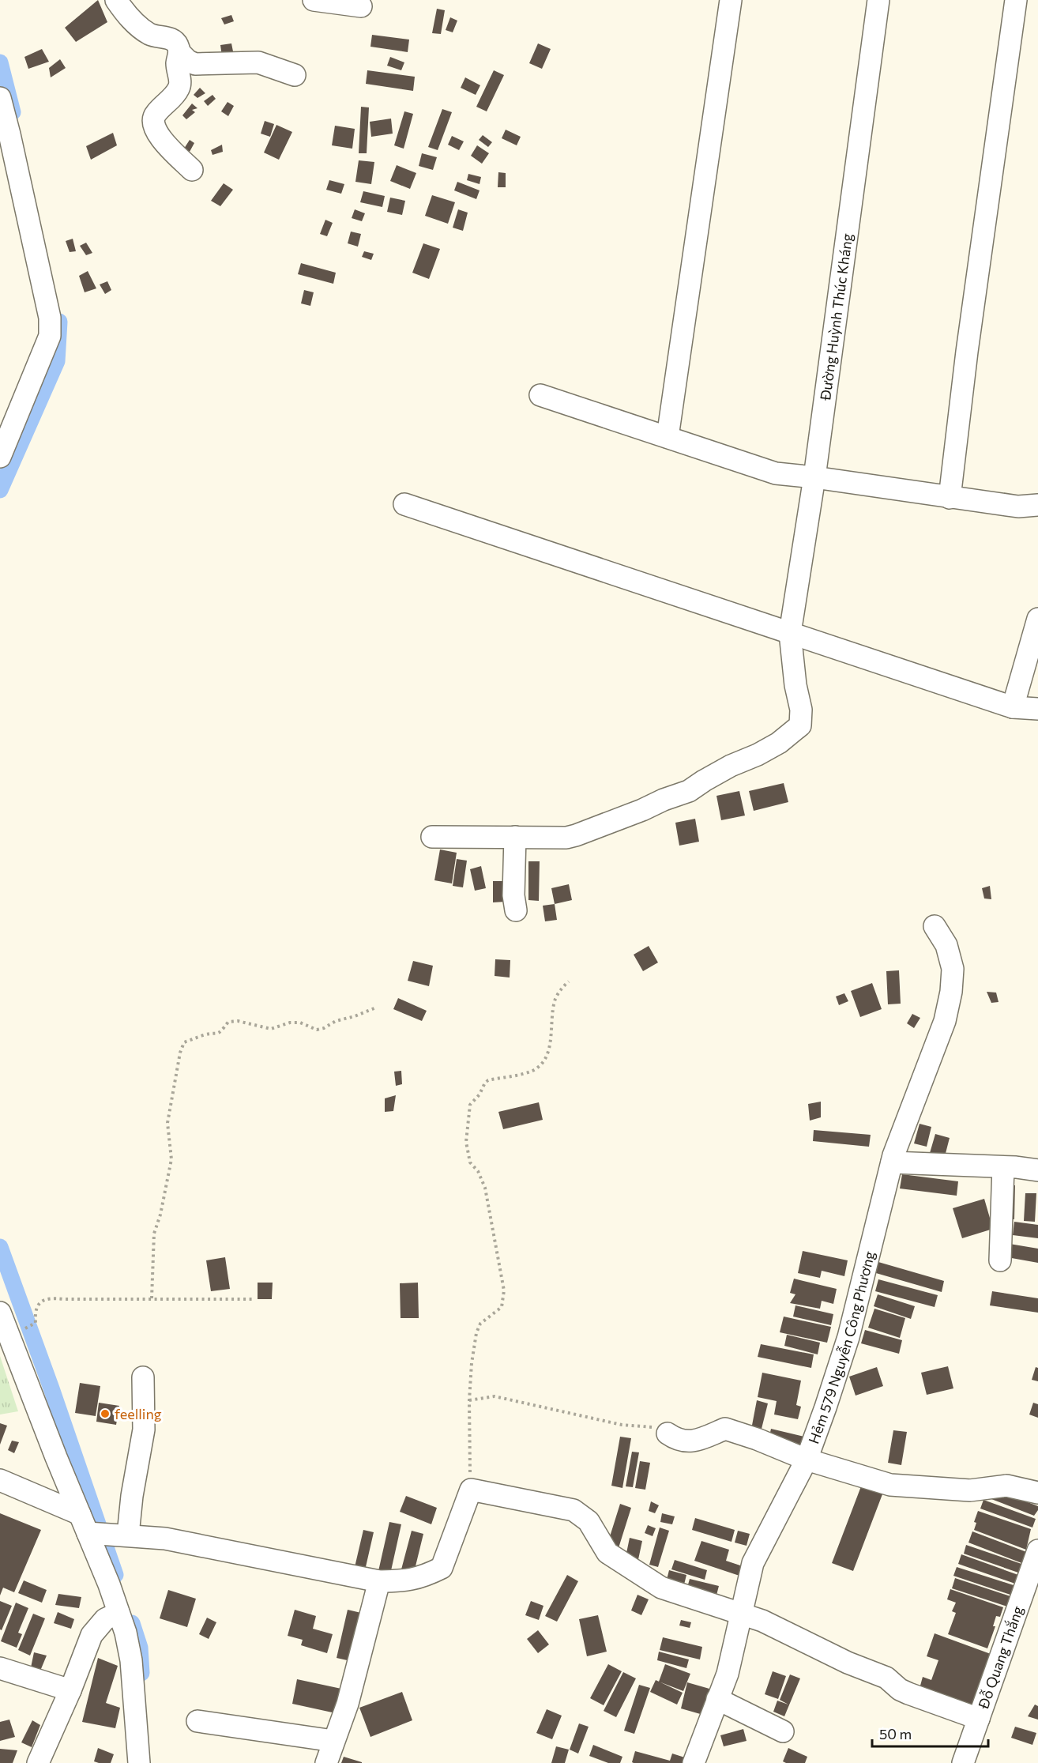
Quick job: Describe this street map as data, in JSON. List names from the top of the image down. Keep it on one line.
{"streets":{"street":["Đường Huỳnh Thúc Kháng","Hẻm 579 Nguyễn Công Phương","Đỗ Quang Thắng"]},"places":["feelling"],"scale_bar":"50 m"}
